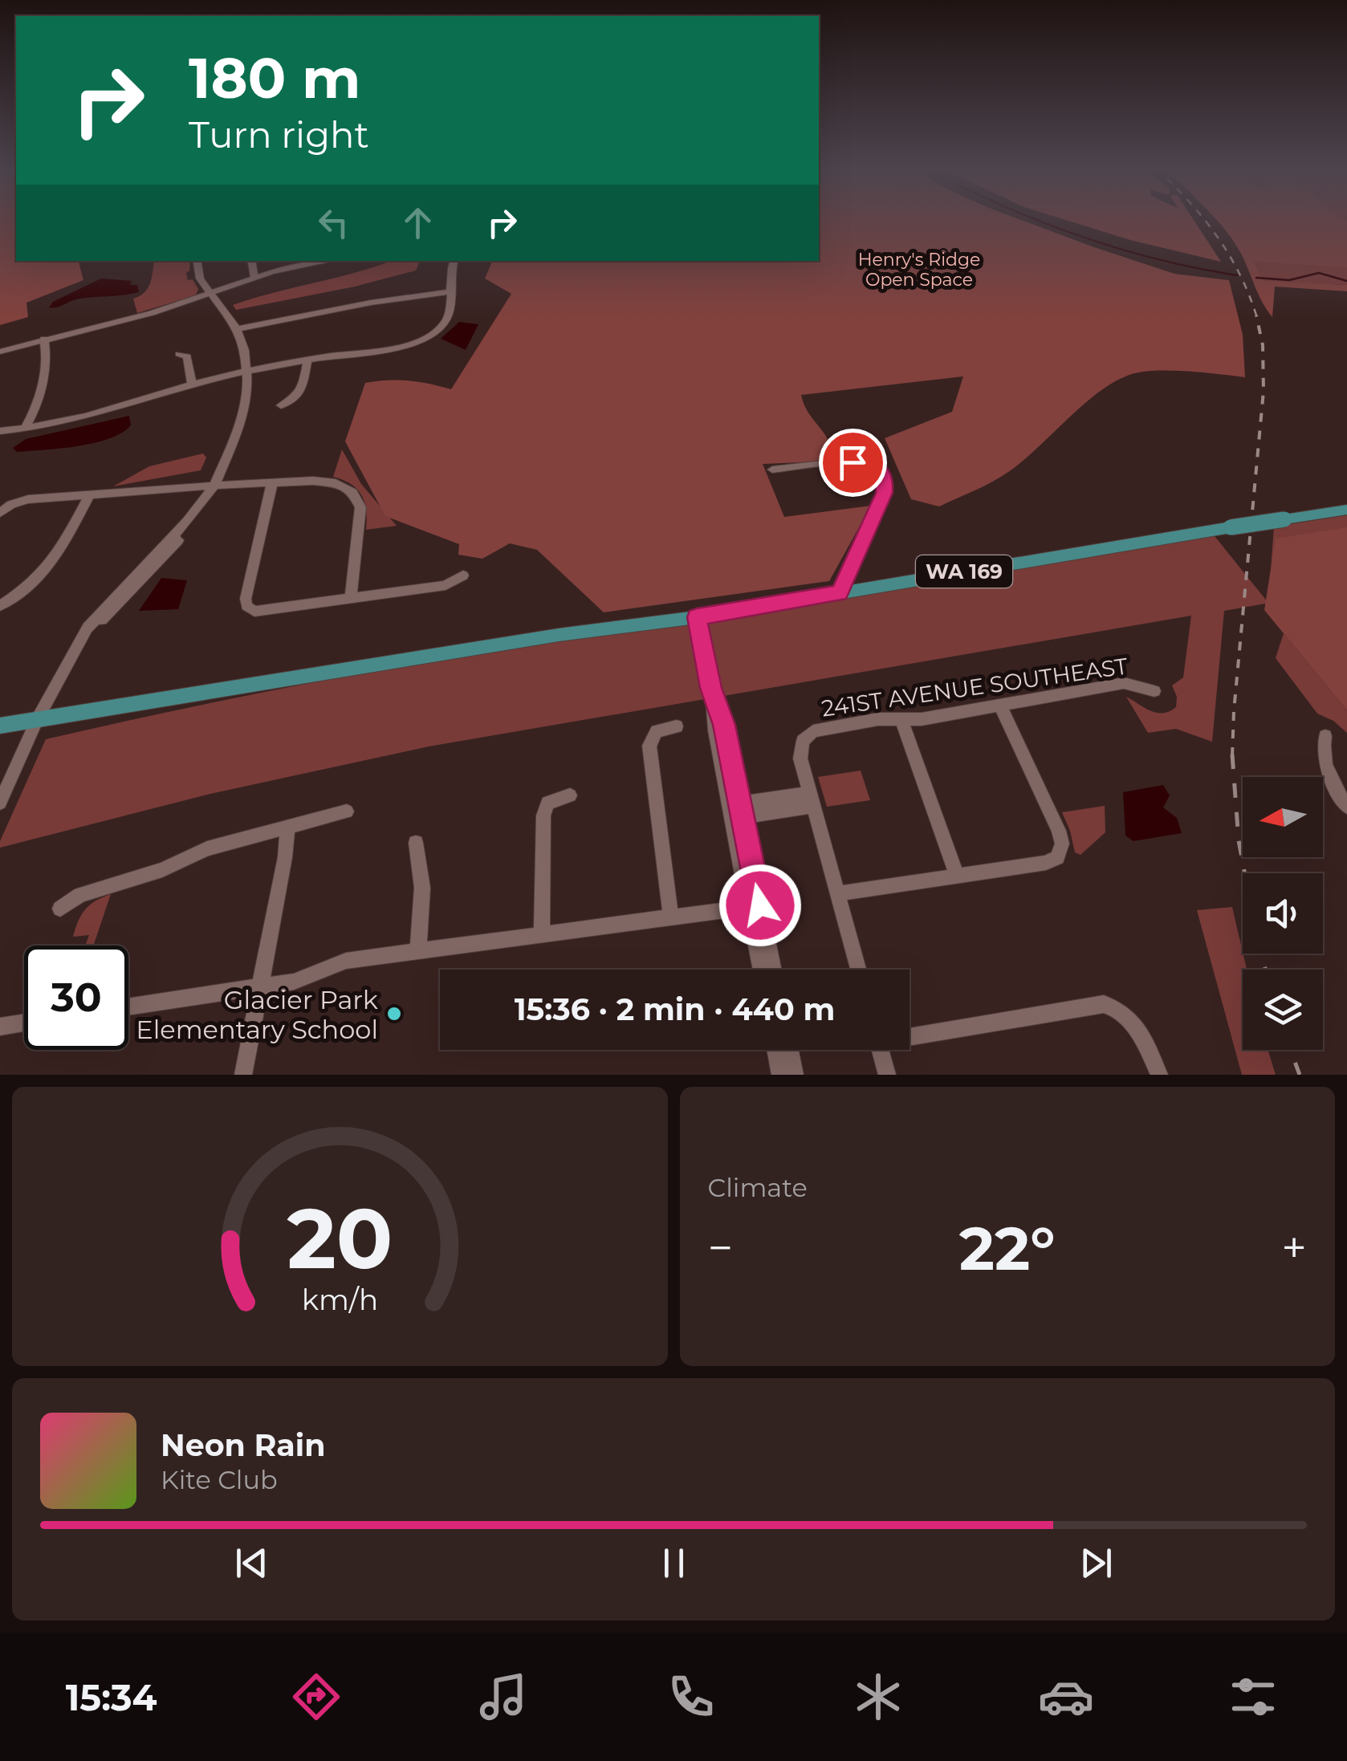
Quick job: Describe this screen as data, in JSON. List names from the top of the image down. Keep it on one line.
{"streets":{"main road":["WA 169"],"street":["241ST AVENUE SOUTHEAST"]},"parks":["Henry's Ridge Open Space"],"places":["Glacier Park Elementary School"],"north":"left","page":{"turn":["180 m","Turn right"],"limit":"30","trip":"15:36 · 2 min · 440 m","tile":"Climate","heat":["−","22°","+"],"song":["Neon Rain","Kite Club"],"tabs":"15:34","gauge":["20","km/h"]}}
